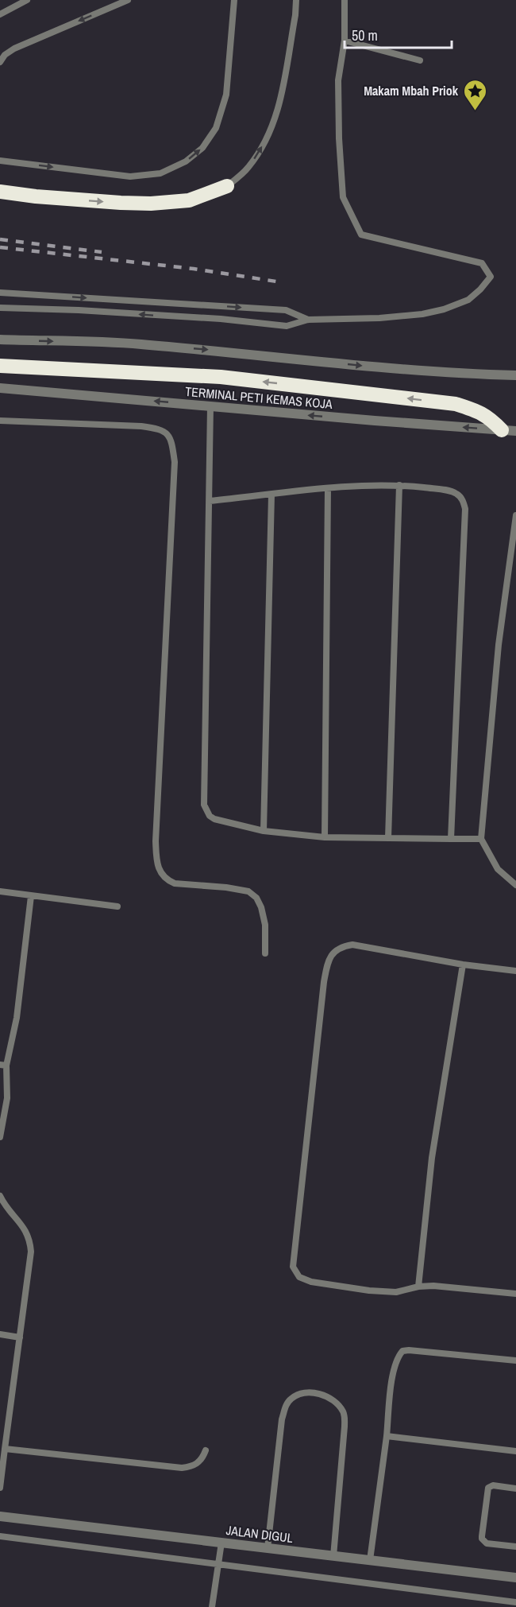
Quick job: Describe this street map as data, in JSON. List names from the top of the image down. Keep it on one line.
{"streets":{"street":["TERMINAL PETI KEMAS KOJA","JALAN DIGUL"]},"places":{"place":["Makam Mbah Priok"]},"scale_bar":"50 m"}
